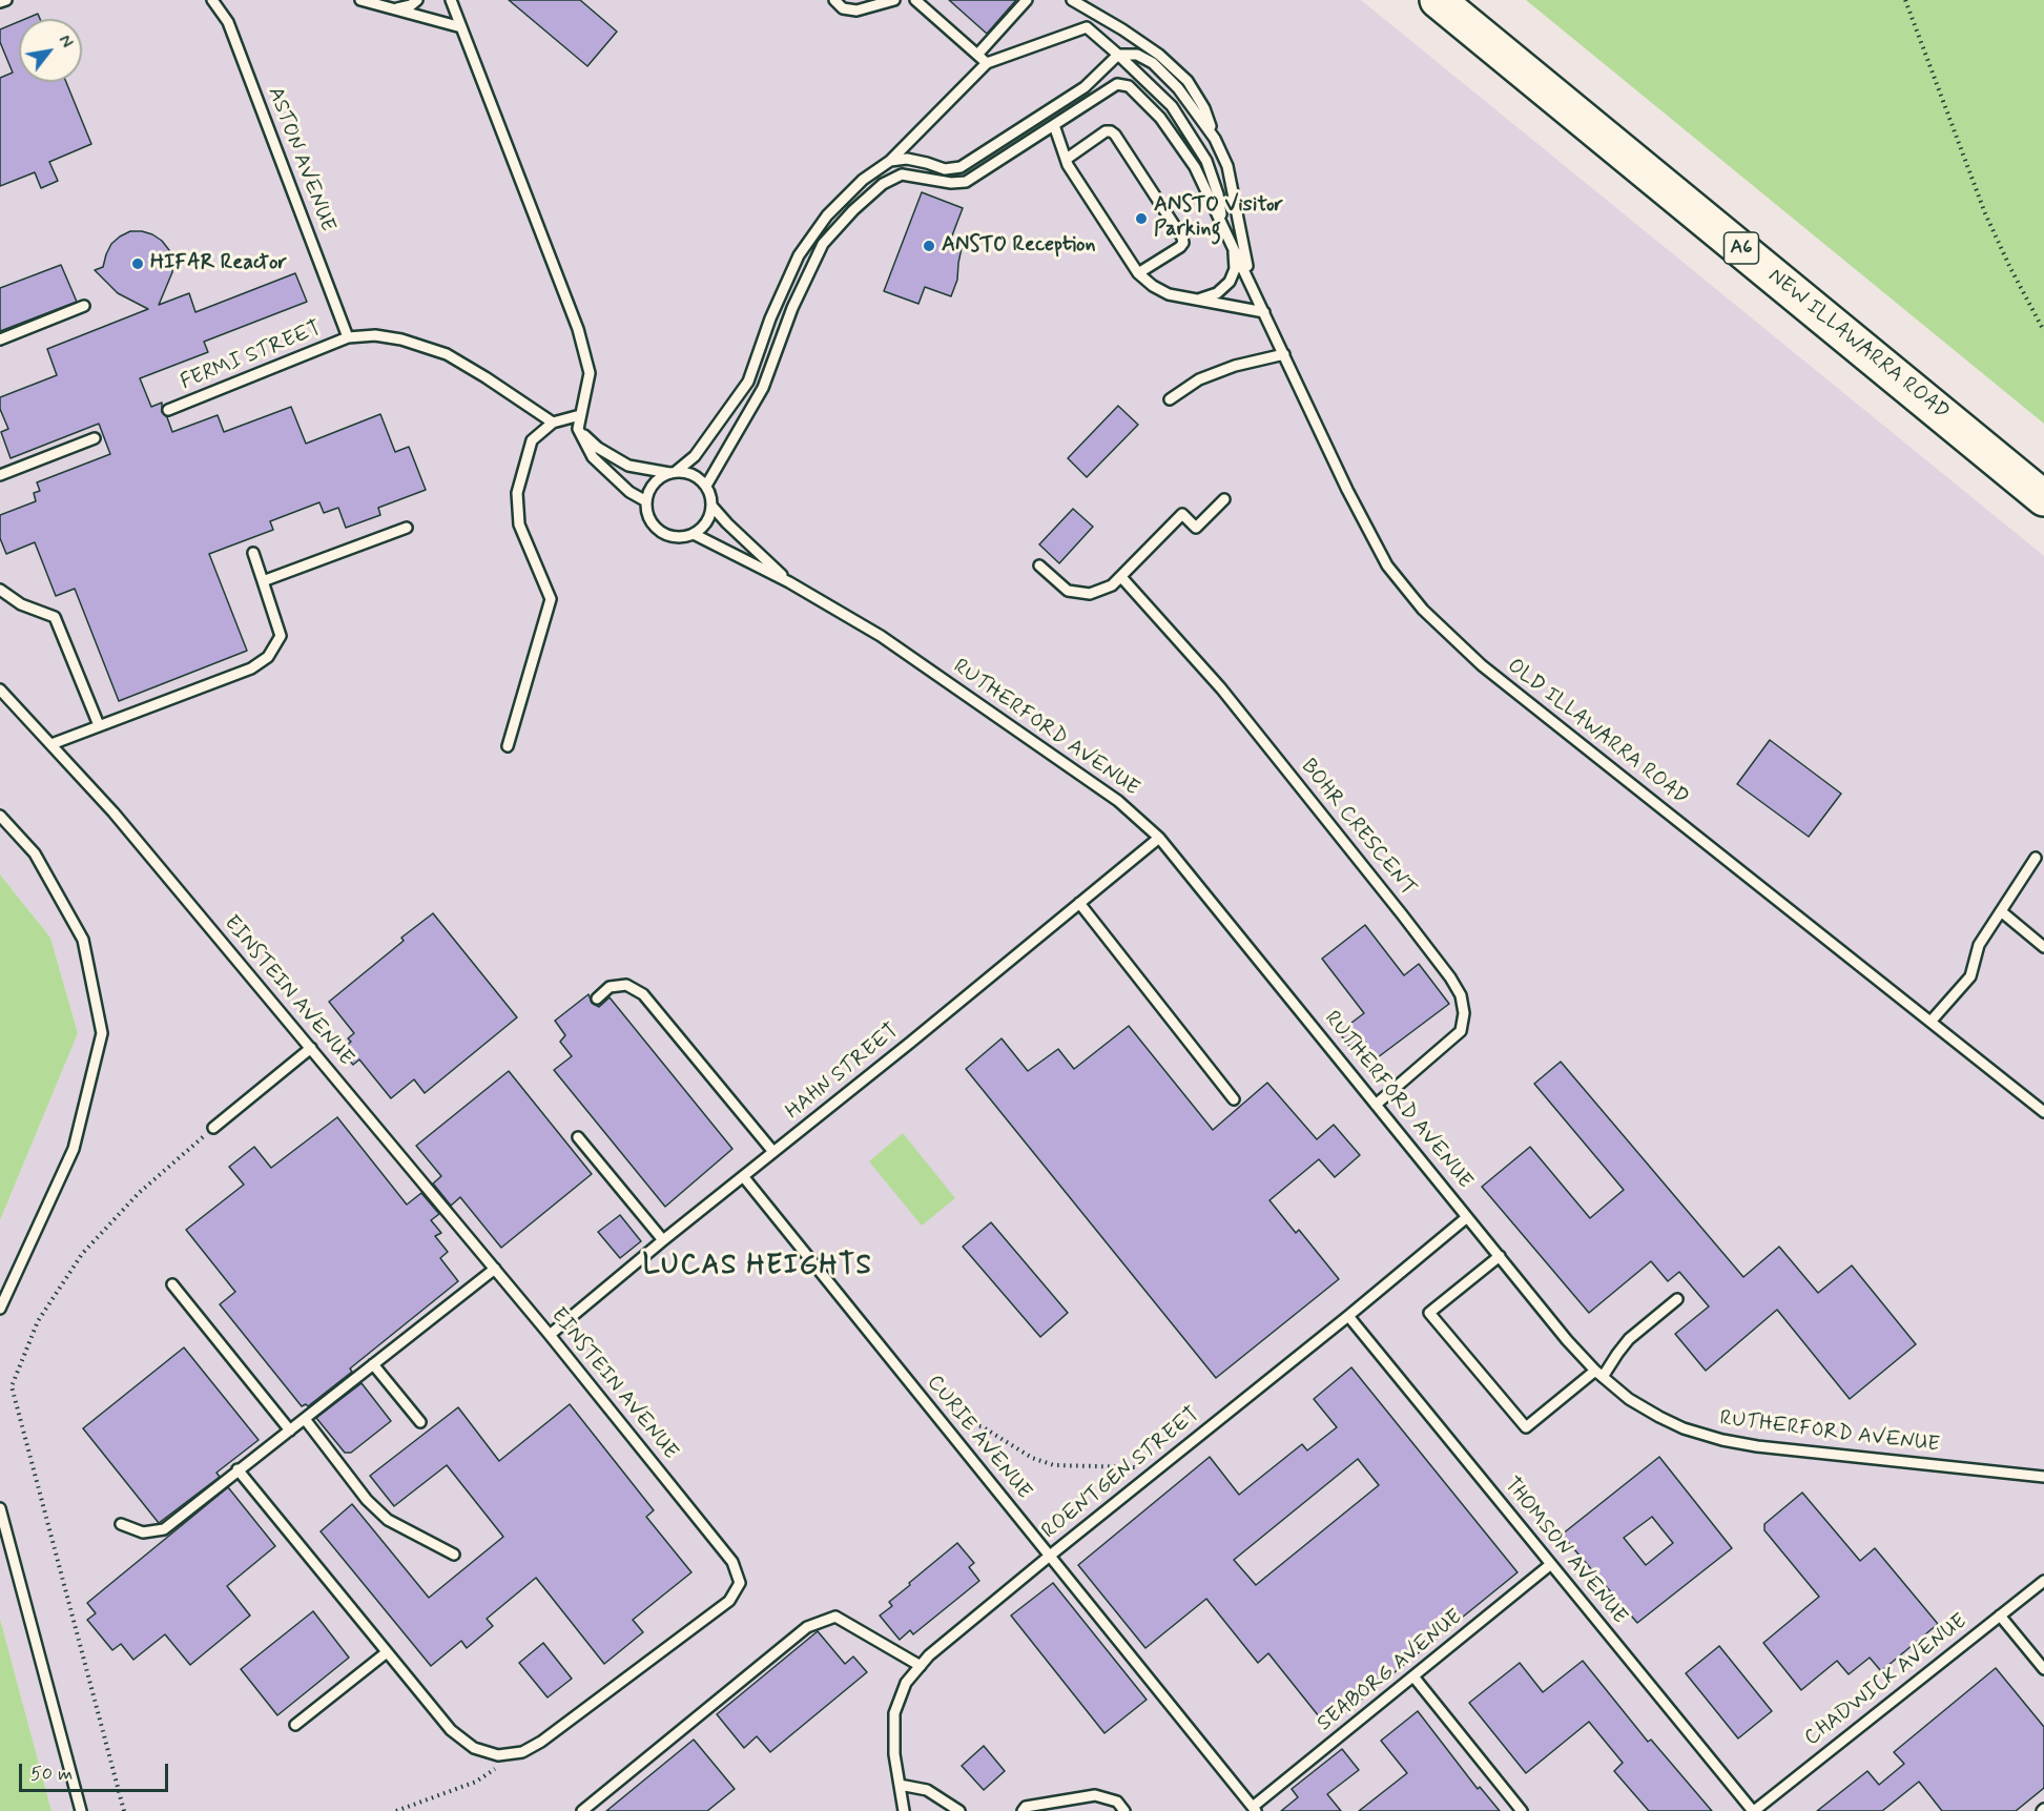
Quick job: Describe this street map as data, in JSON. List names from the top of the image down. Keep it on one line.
{"streets":{"highway":["A6","NEW ILLAWARRA ROAD"],"lane":["ASTON AVENUE","FERMI STREET","RUTHERFORD AVENUE","OLD ILLAWARRA ROAD","BOHR CRESCENT","EINSTEIN AVENUE","HAHN STREET","CURIE AVENUE","ROENTGEN STREET","THOMSON AVENUE","SEABORG AVENUE","CHADWICK AVENUE"]},"crossings":[["ASTON AVENUE","FERMI STREET"],["RUTHERFORD AVENUE","BOHR CRESCENT"],["RUTHERFORD AVENUE","HAHN STREET"],["RUTHERFORD AVENUE","ROENTGEN STREET"],["EINSTEIN AVENUE","HAHN STREET"],["HAHN STREET","CURIE AVENUE"],["CURIE AVENUE","ROENTGEN STREET"],["CURIE AVENUE","SEABORG AVENUE"],["ROENTGEN STREET","THOMSON AVENUE"],["THOMSON AVENUE","SEABORG AVENUE"],["THOMSON AVENUE","CHADWICK AVENUE"]],"districts":["LUCAS HEIGHTS"],"places":["ANSTO Visitor Parking","ANSTO Reception","HIFAR Reactor"],"scale_bar":"50 m","north":"top right"}
